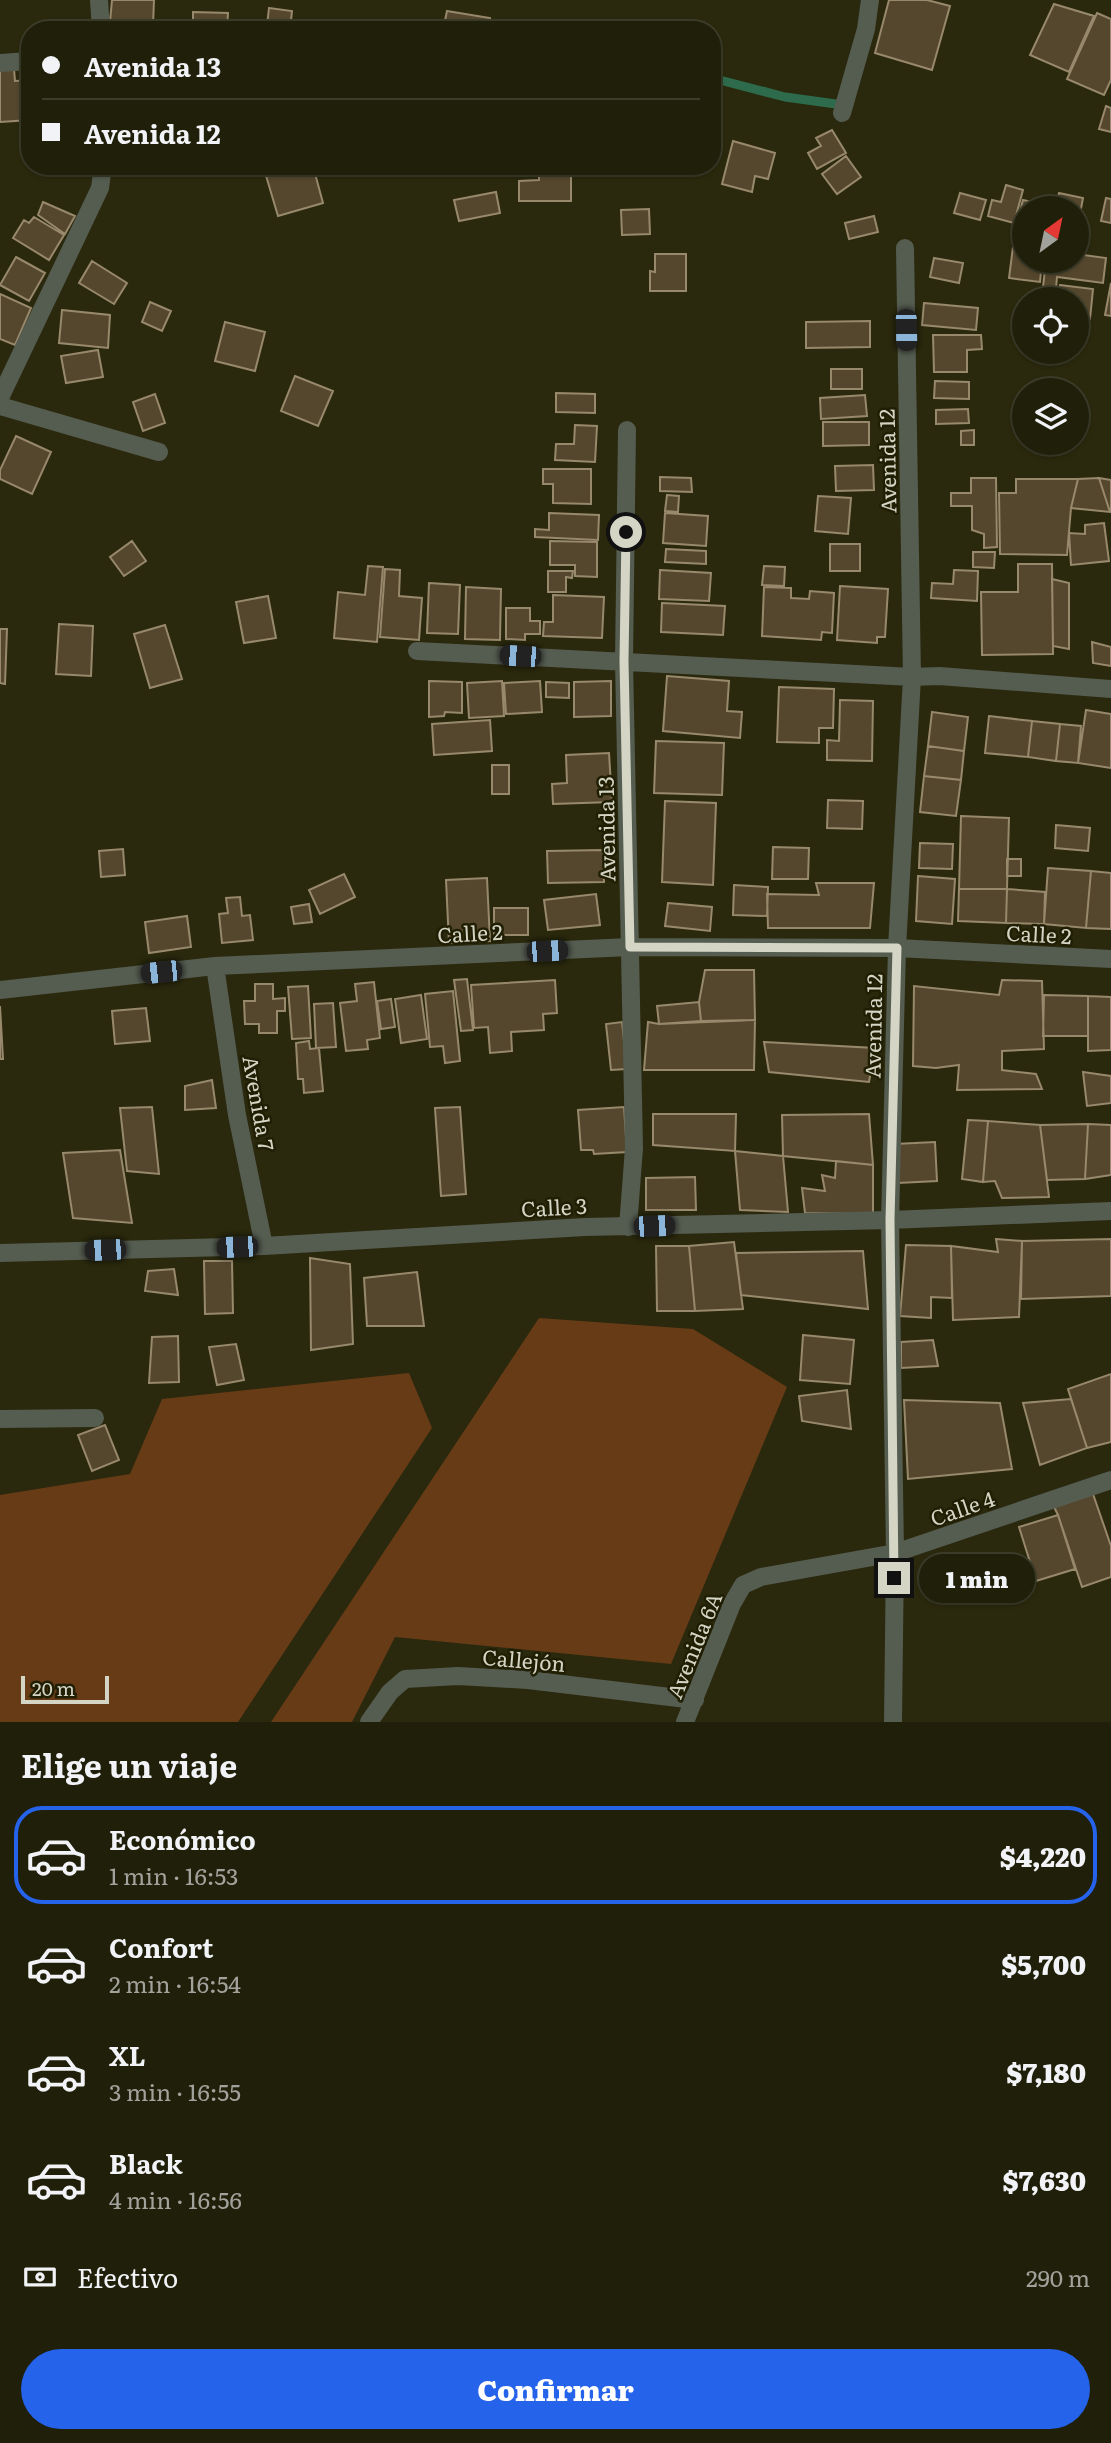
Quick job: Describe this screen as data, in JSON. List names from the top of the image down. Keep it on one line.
{"streets":{"street":["Avenida 12","Avenida 13","Calle 2","Avenida 7","Calle 3","Calle 4","Avenida 6A","Callejón"]},"crossings":[["Avenida 12","Calle 2"],["Avenida 12","Calle 3"],["Avenida 12","Calle 4"],["Avenida 13","Calle 2"],["Avenida 13","Calle 3"],["Calle 2","Avenida 7"],["Avenida 7","Calle 3"],["Calle 4","Avenida 6A"],["Avenida 6A","Callejón"]],"scale_bar":"20 m","north":"top right","page":{"banner":["Avenida 13","Avenida 12"],"bubble":"1 min","scale":"20 m","heading":"Elige un viaje","list":[{"name":"Económico","note":"1 min · 16:53","value":"$4,220"},{"name":"Confort","note":"2 min · 16:54","value":"$5,700"},{"name":"XL","note":"3 min · 16:55","value":"$7,180"},{"name":"Black","note":"4 min · 16:56","value":"$7,630"}],"pay":["Efectivo","290 m"],"buttons":"Confirmar"}}
